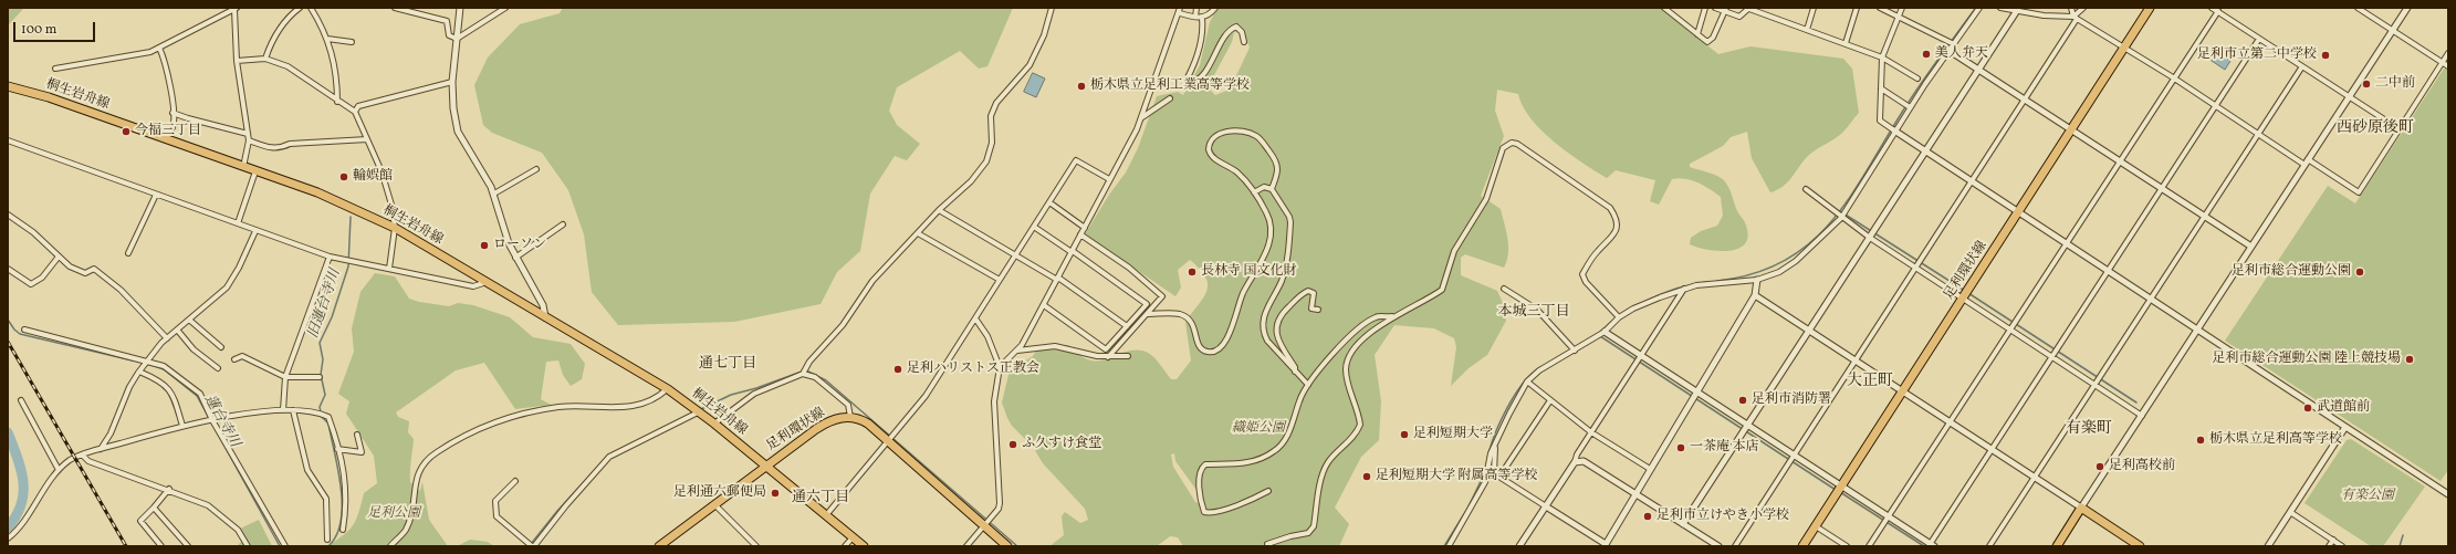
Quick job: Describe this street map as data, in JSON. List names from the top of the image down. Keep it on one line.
{"streets":{"main road":["桐生岩舟線","足利環状線"]},"crossings":[["桐生岩舟線","足利環状線"]],"districts":["西砂原後町","本城三丁目","通七丁目","大正町","有楽町","通六丁目"],"water":["旧蓮台寺川","蓮台寺川"],"parks":["織姫公園","有楽公園","足利公園"],"places":["美人弁天","足利市立第二中学校","二中前","栃木県立足利工業高等学校","今福三丁目","輪娯館","ローソン","長林寺 国文化財","足利市総合運動公園","足利市総合運動公園 陸上競技場","足利ハリストス正教会","足利市消防署","武道館前","足利短期大学","栃木県立足利高等学校","ふ久すけ食堂","一茶庵 本店","足利高校前","足利短期大学 附属高等学校","足利通六郵便局","足利市立けやき小学校"],"scale_bar":"100 m"}
